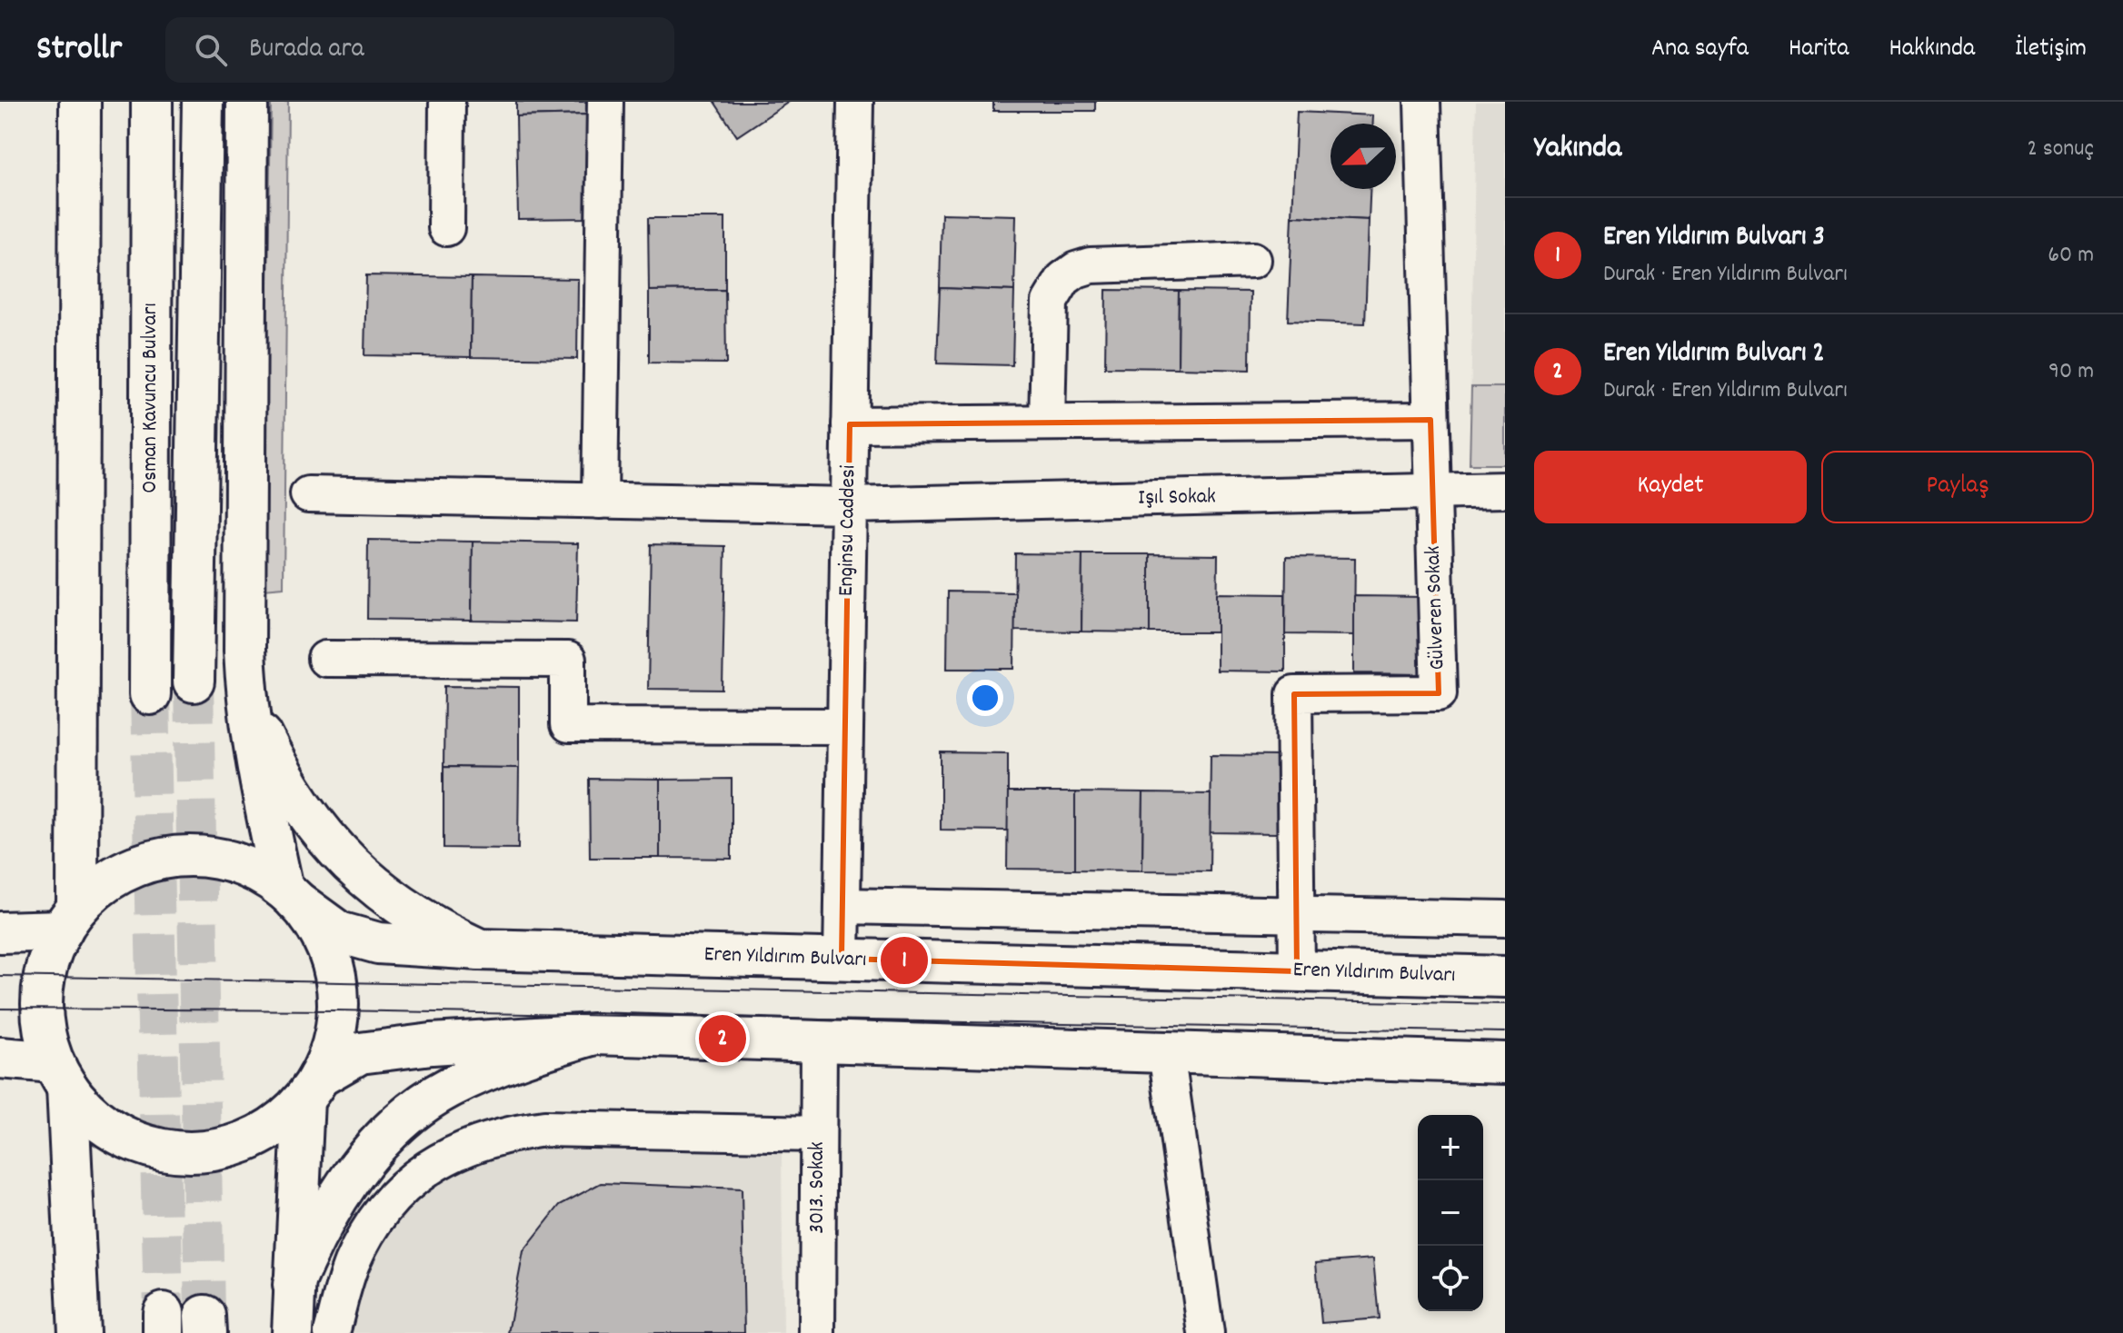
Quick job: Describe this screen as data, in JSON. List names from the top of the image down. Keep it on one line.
{"streets":{"main road":["Osman Kavuncu Bulvarı","Eren Yıldırım Bulvarı"],"street":["Işıl Sokak","Enginsu Caddesi","Gülveren Sokak","3013. Sokak"]},"crossings":[["Işıl Sokak","Enginsu Caddesi"],["Işıl Sokak","Gülveren Sokak"],["Enginsu Caddesi","Eren Yıldırım Bulvarı"],["Gülveren Sokak","Eren Yıldırım Bulvarı"]],"north":"left","page":{"header":"Strollr","search":"Burada ara","nav":["Ana sayfa","Harita","Hakkında","İletişim"],"heading":["Yakında","2 sonuç"],"list":[{"mark":"1","name":"Eren Yıldırım Bulvarı 3","note":"Durak · Eren Yıldırım Bulvarı","value":"60 m"},{"mark":"2","name":"Eren Yıldırım Bulvarı 2","note":"Durak · Eren Yıldırım Bulvarı","value":"90 m"}],"buttons":["Kaydet","Paylaş"],"pins":["1","2"],"map_buttons":["+","−"]}}
